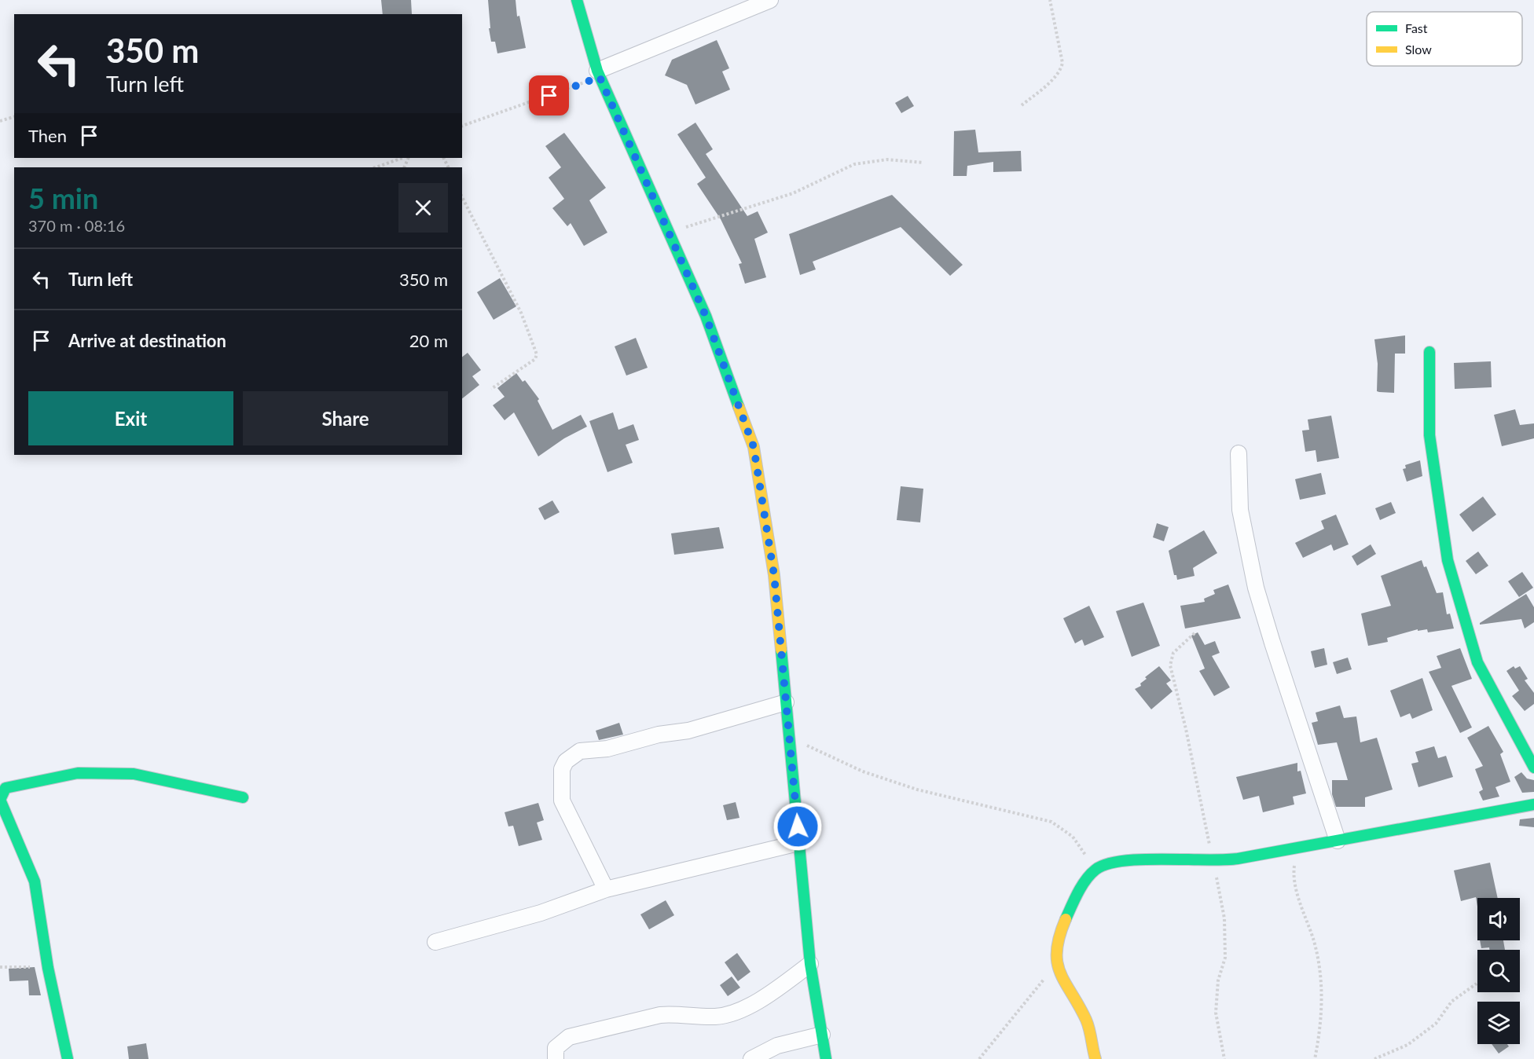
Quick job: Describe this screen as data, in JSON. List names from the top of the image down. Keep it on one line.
{"legend":["Fast","Slow"],"page":{"turn":["350 m","Turn left"],"then":"Then","heading":["5 min","370 m · 08:16"],"list":[{"name":"Turn left","value":"350 m"},{"name":"Arrive at destination","value":"20 m"}],"buttons":["Exit","Share"]}}
